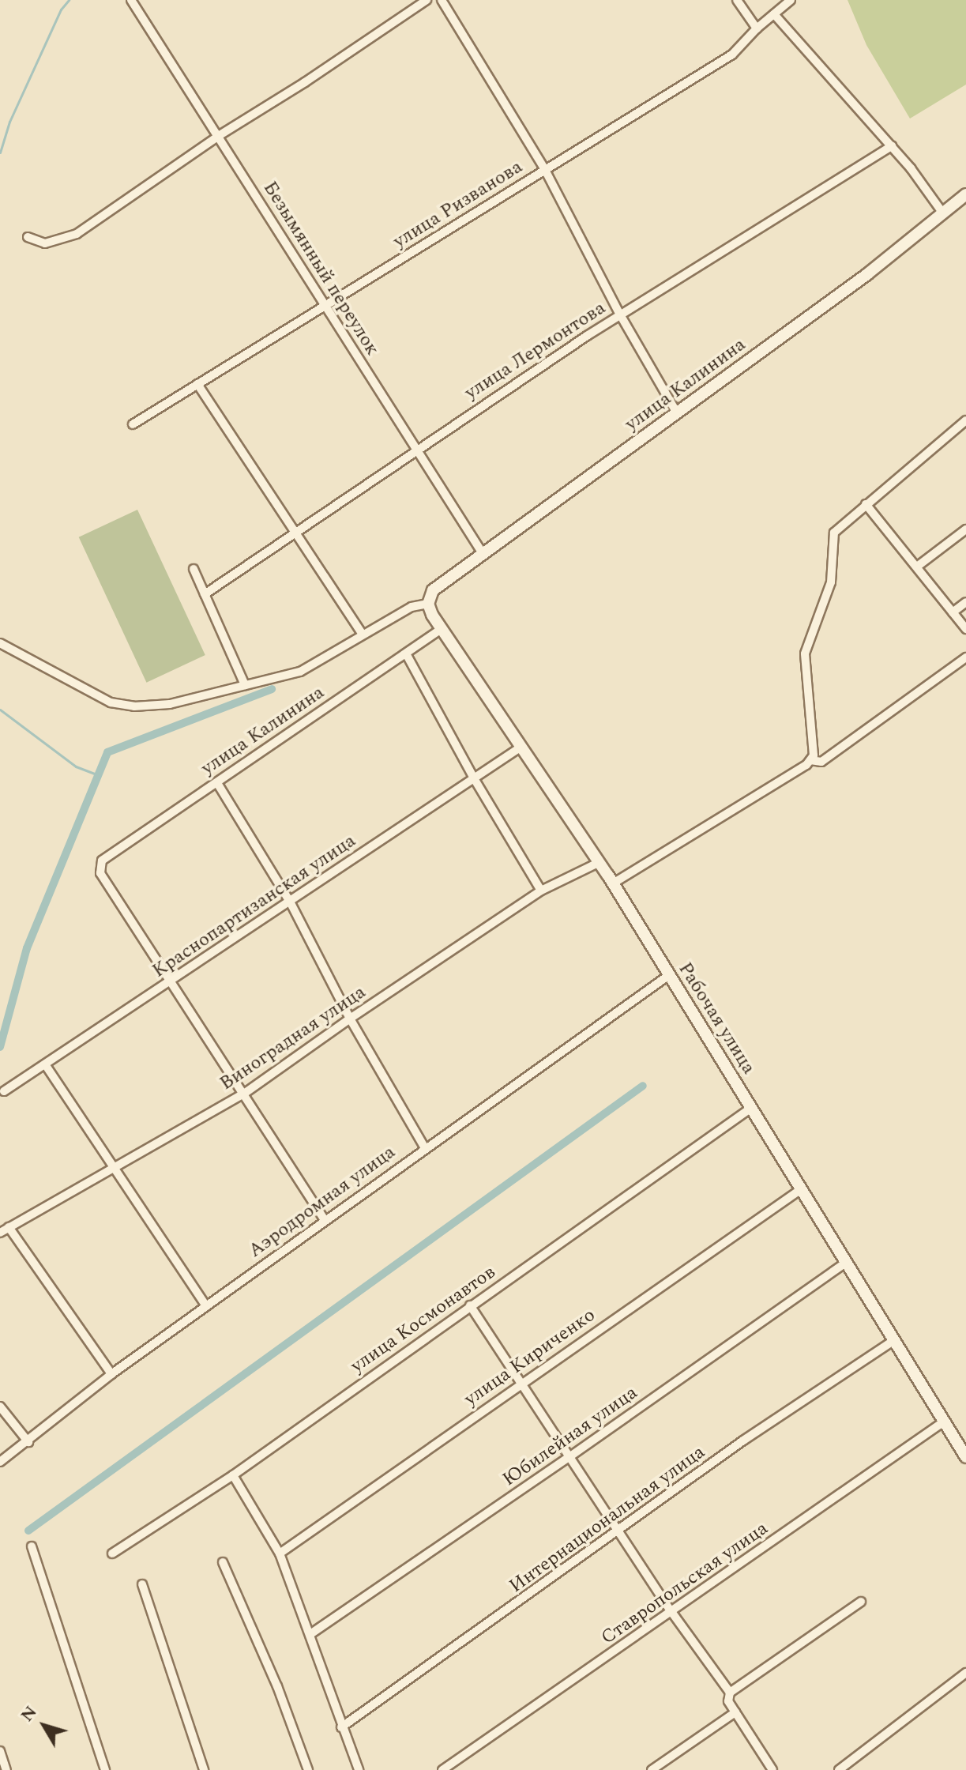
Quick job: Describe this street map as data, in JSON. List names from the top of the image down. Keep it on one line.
{"streets":{"street":["улица Ризванова","Безымянный переулок","улица Лермонтова","улица Калинина","Краснопартизанская улица","Рабочая улица","Виноградная улица","Аэродромная улица","улица Космонавтов","улица Кириченко","Юбилейная улица","Интернациональная улица","Ставропольская улица"]},"crossings":[["улица Ризванова","Безымянный переулок"],["Безымянный переулок","улица Лермонтова"],["Безымянный переулок","улица Калинина"],["улица Калинина","Краснопартизанская улица"],["улица Калинина","Рабочая улица"],["Краснопартизанская улица","Рабочая улица"],["Рабочая улица","Виноградная улица"],["Рабочая улица","Аэродромная улица"],["Рабочая улица","улица Космонавтов"],["Рабочая улица","улица Кириченко"],["Рабочая улица","Юбилейная улица"],["Рабочая улица","Интернациональная улица"],["Рабочая улица","Ставропольская улица"]],"north":"top left"}
